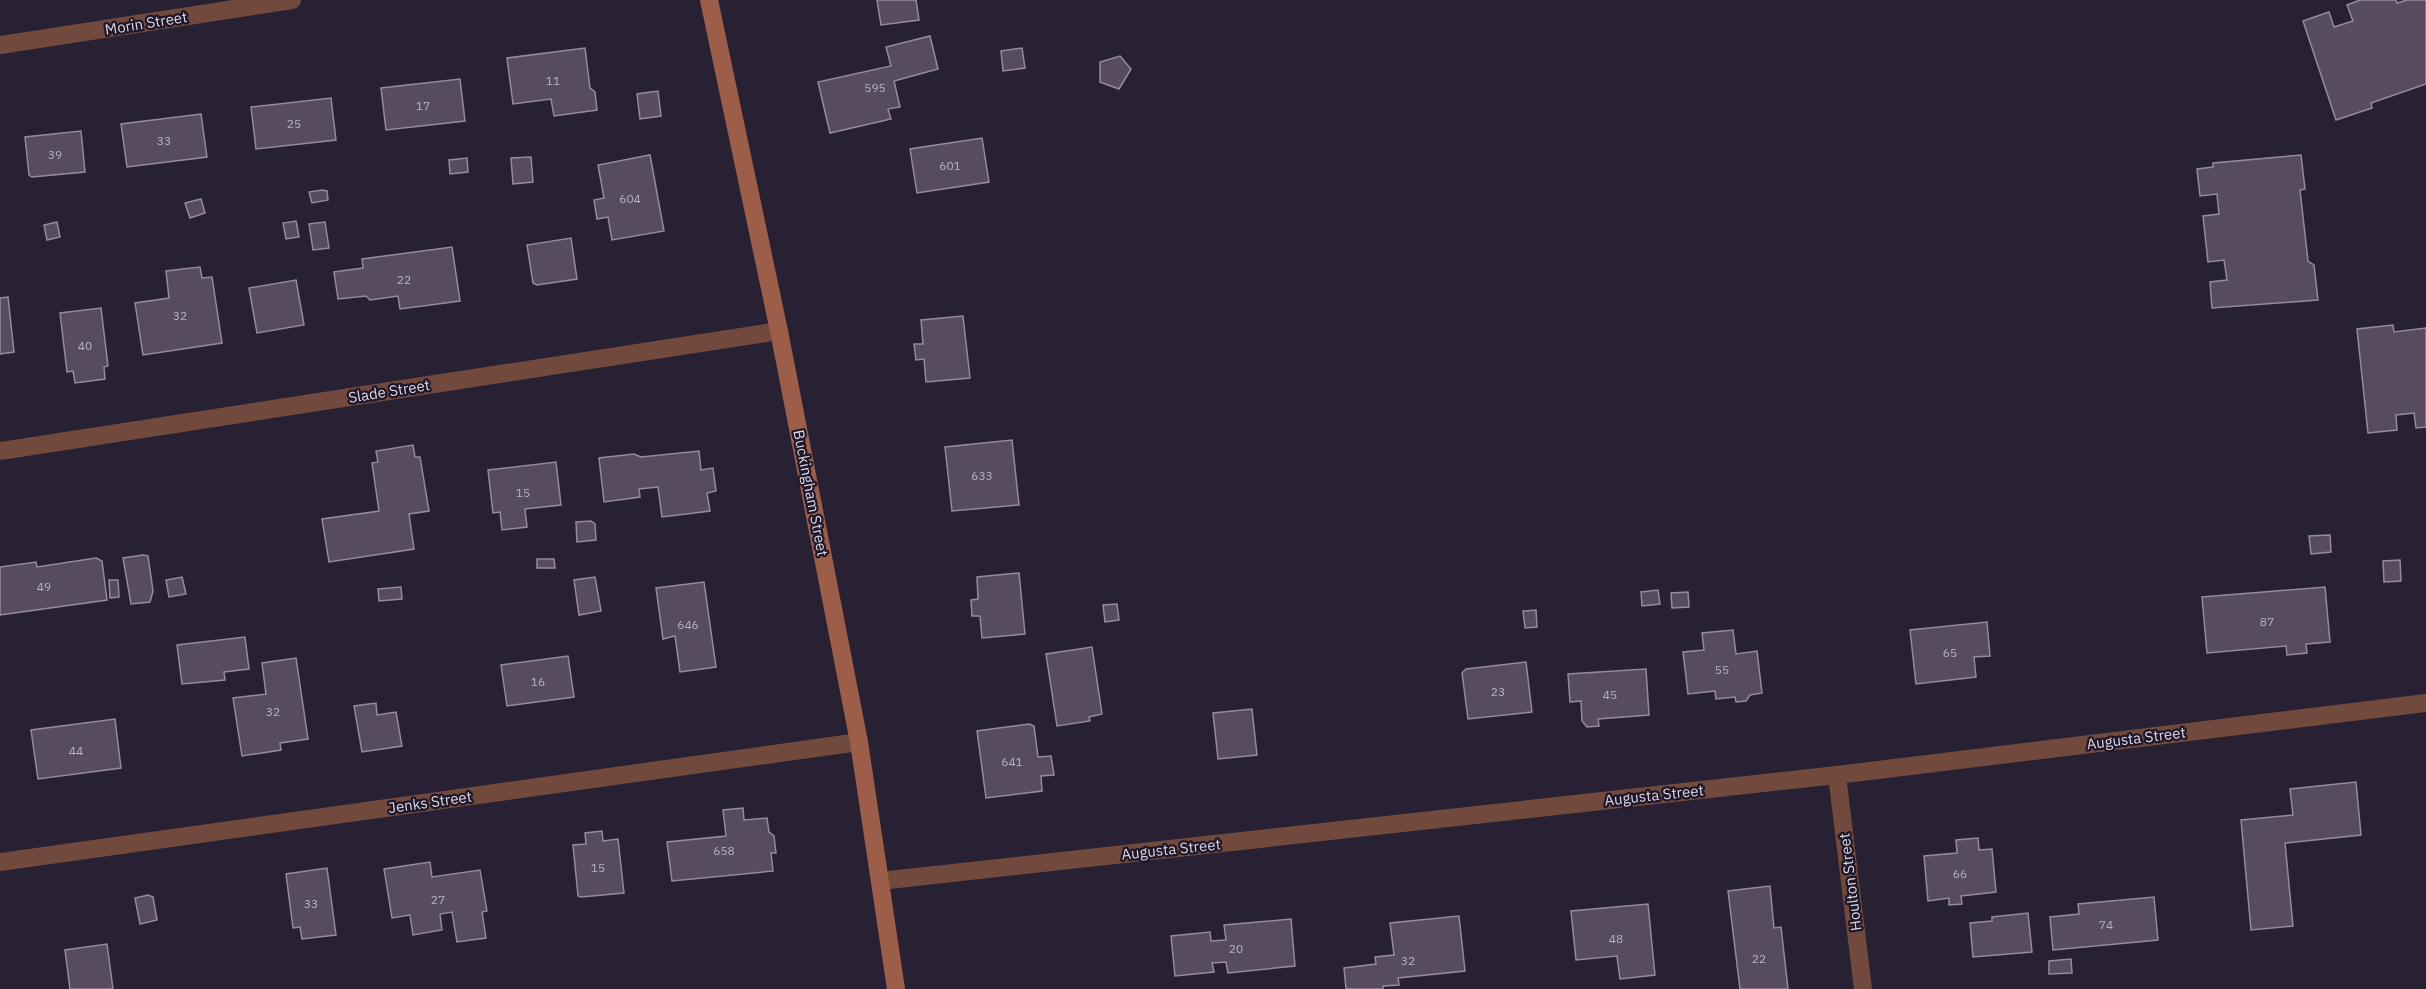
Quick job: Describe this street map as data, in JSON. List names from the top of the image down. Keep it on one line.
{"streets":{"main road":["Buckingham Street"],"street":["Morin Street","Slade Street","Augusta Street","Jenks Street","Houlton Street"]},"crossings":[["Slade Street","Buckingham Street"],["Buckingham Street","Augusta Street"],["Buckingham Street","Jenks Street"],["Augusta Street","Houlton Street"]],"house_numbers":["11","595","17","25","33","39","601","604","22","32","40","633","15","49","87","646","65","55","16","23","45","32","44","641","658","15","66","27","33","74","48","20","22","32"]}
